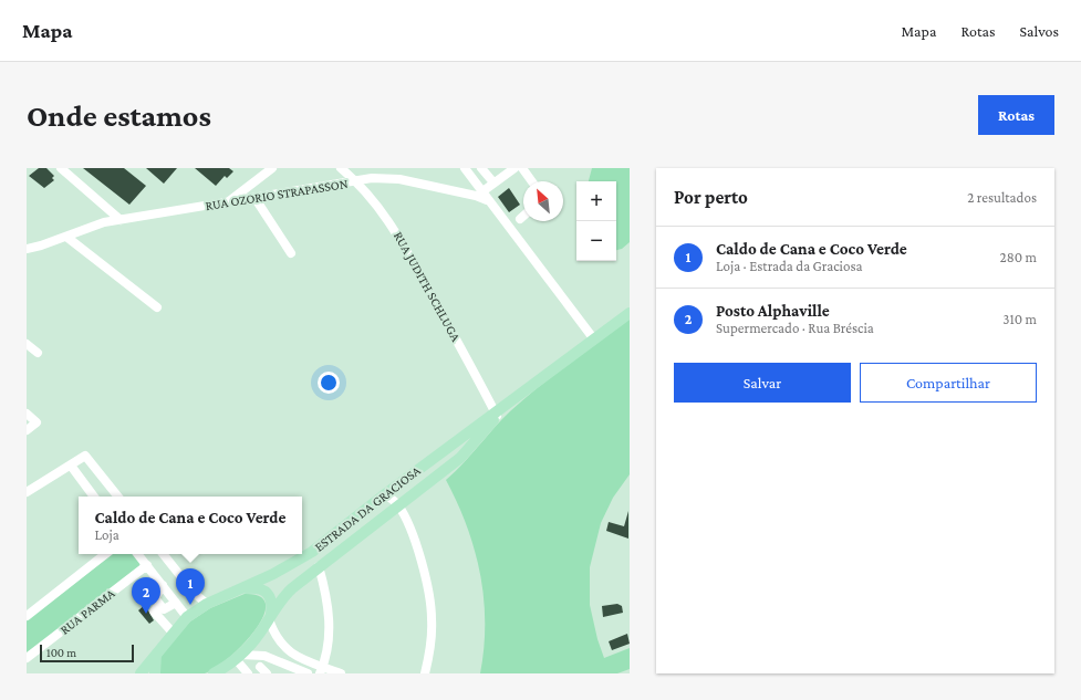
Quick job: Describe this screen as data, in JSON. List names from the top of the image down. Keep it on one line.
{"streets":{"main road":["ESTRADA DA GRACIOSA"],"street":["RUA OZORIO STRAPASSON","RUA JUDITH SCHLUGA","RUA PARMA"]},"crossings":[["RUA OZORIO STRAPASSON","RUA JUDITH SCHLUGA"],["RUA JUDITH SCHLUGA","ESTRADA DA GRACIOSA"]],"scale_bar":"100 m","north":"top left","page":{"header":"Mapa","nav":["Mapa","Rotas","Salvos"],"buttons":["Rotas",["Salvar","Compartilhar"]],"title":"Onde estamos","heading":["Por perto","2 resultados"],"map_buttons":["+","−"],"list":[{"mark":"1","name":"Caldo de Cana e Coco Verde","note":"Loja · Estrada da Graciosa","value":"280 m"},{"mark":"2","name":"Posto Alphaville","note":"Supermercado · Rua Bréscia","value":"310 m"}],"popup":["Caldo de Cana e Coco Verde","Loja"],"pins":["1","2"],"scale":"100 m"}}
